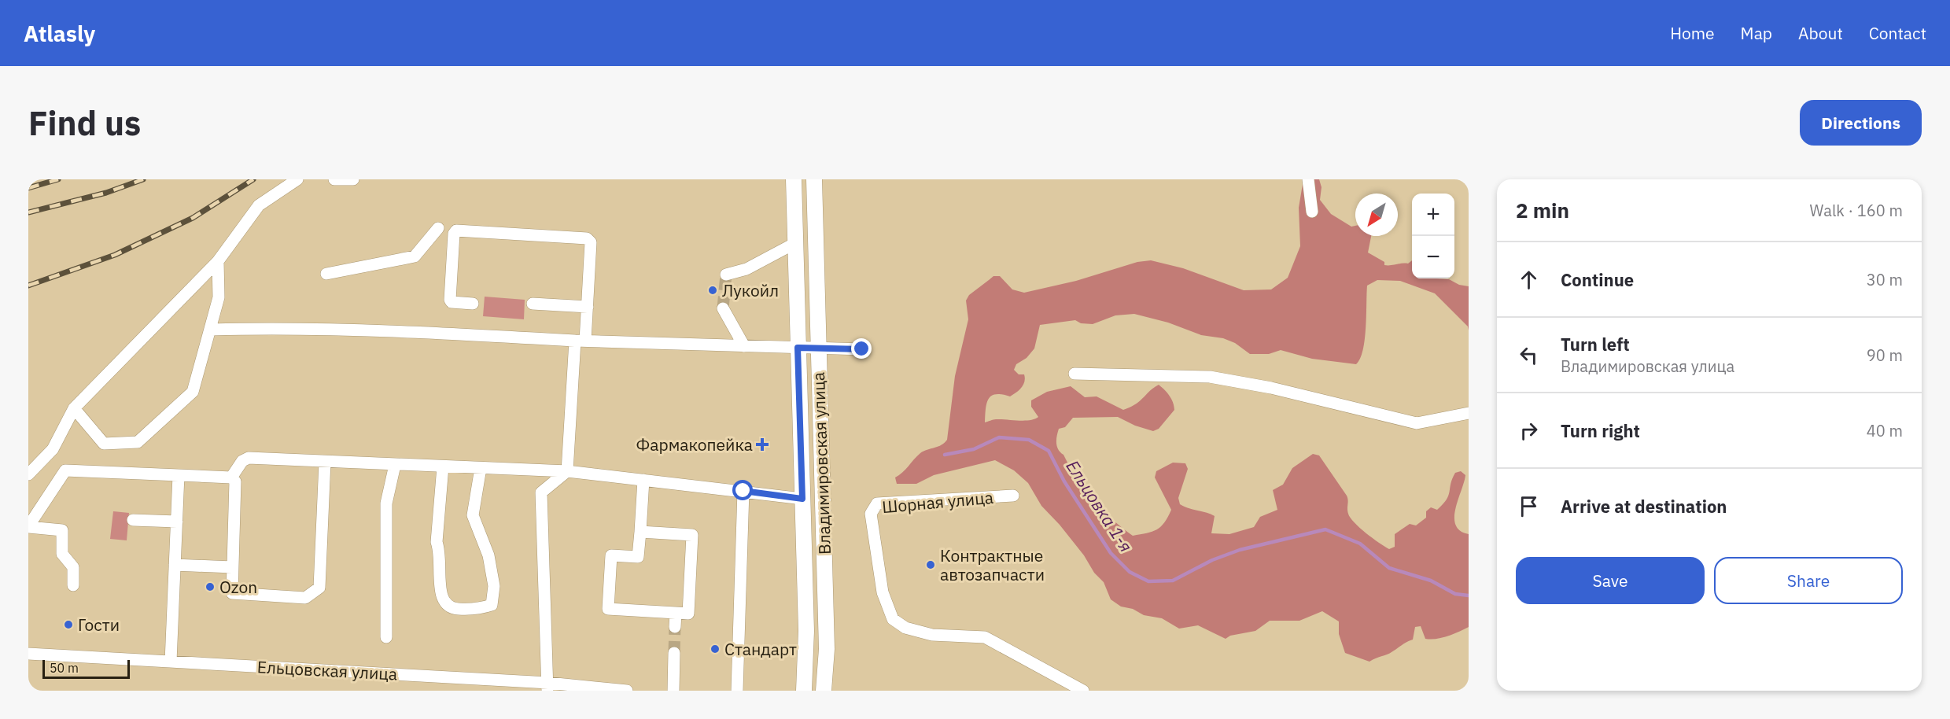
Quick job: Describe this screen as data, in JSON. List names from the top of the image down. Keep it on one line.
{"streets":{"main road":["Владимировская улица"],"street":["Шорная улица","Ельцовская улица"]},"water":["Ельцовка 1-я"],"places":{"other":["Лукойл","Контрактные автозапчасти","Ozon","Гости","Стандарт"],"health":["Фармакопейка"]},"scale_bar":"50 m","north":"bottom left","page":{"header":"Atlasly","nav":["Home","Map","About","Contact"],"buttons":["Directions",["Save","Share"]],"title":"Find us","heading":["2 min","Walk · 160 m"],"map_buttons":["+","−"],"list":[["Continue","30 m"],["Turn left","Владимировская улица","90 m"],["Turn right","40 m"],"Arrive at destination"],"scale":"50 m"}}
